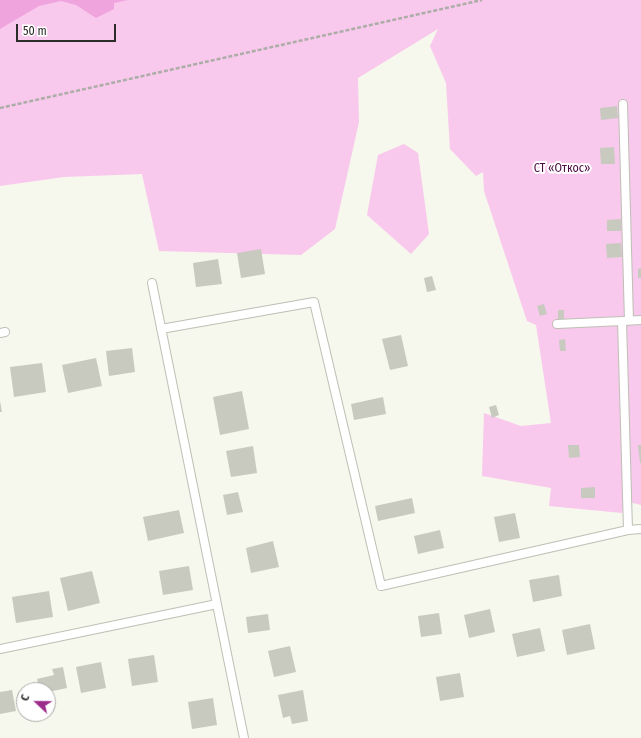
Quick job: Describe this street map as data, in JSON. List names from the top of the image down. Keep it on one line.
{"parks":["СТ «Откос»"],"scale_bar":"50 m","north":"left"}
